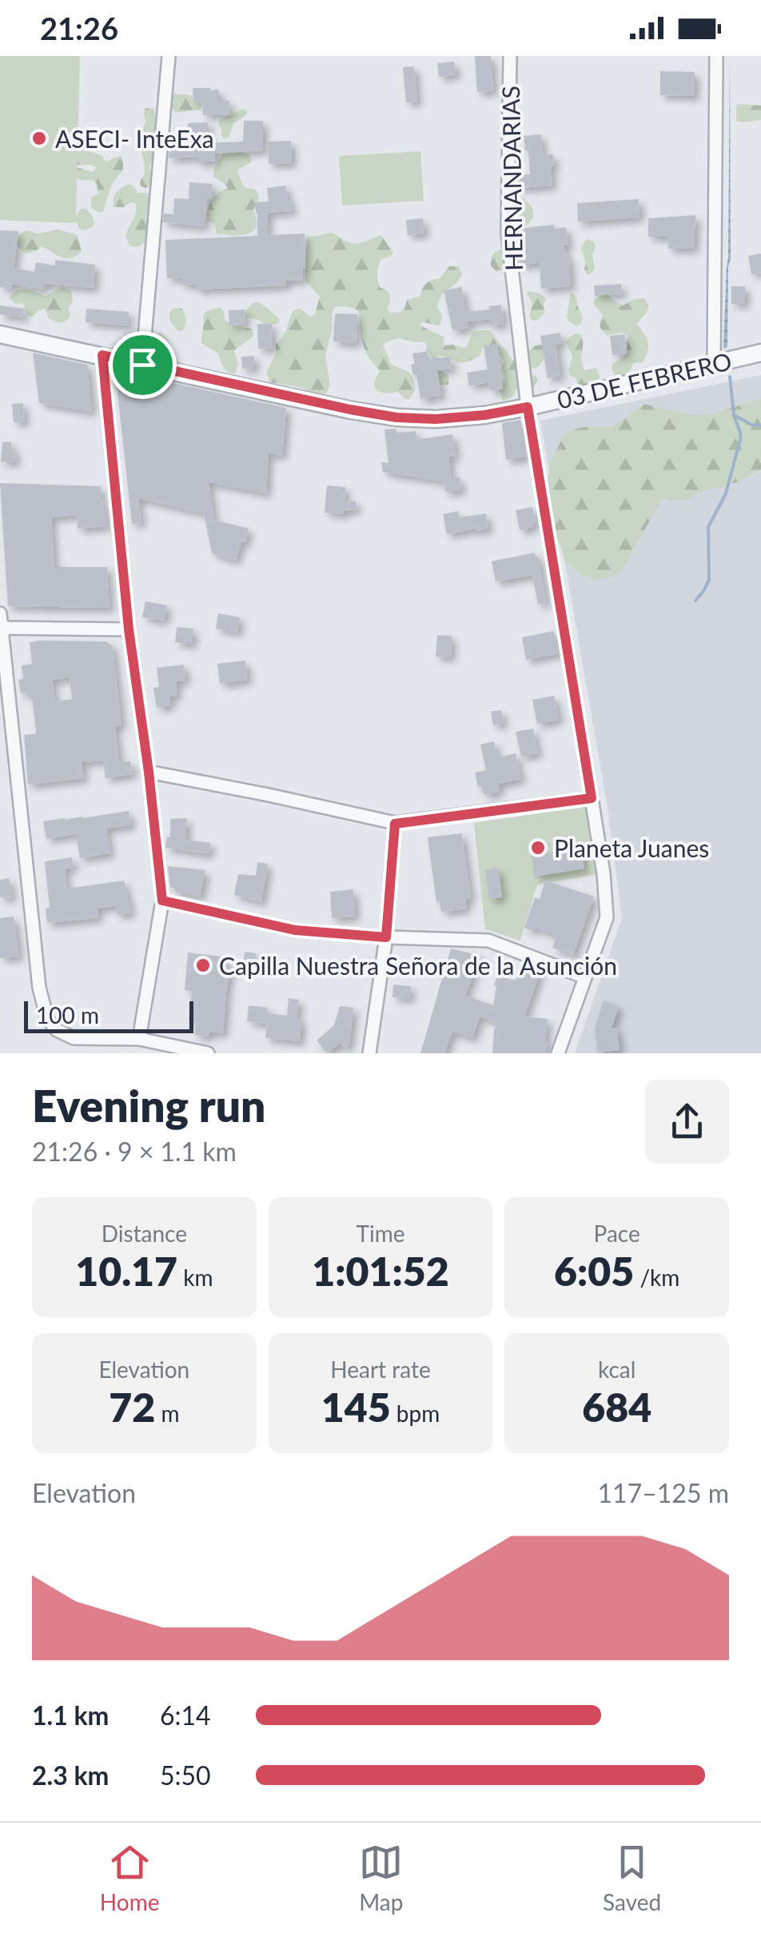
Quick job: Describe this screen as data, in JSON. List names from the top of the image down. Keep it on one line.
{"streets":{"street":["HERNANDARIAS","03 DE FEBRERO"]},"crossings":[["HERNANDARIAS","03 DE FEBRERO"]],"places":["ASECI- InteExa","Planeta Juanes","Capilla Nuestra Señora de la Asunción"],"scale_bar":"100 m","page":{"status":"21:26","scale":"100 m","heading":["Evening run","21:26 · 9 × 1.1 km"],"stats":[["Distance","10.17 km"],["Time","1:01:52"],["Pace","6:05 /km"],["Elevation","72 m"],["Heart rate","145 bpm"],["kcal","684"]],"chart":["Elevation","117–125 m"],"list":[{"name":"1.1 km","note":"6:14"},{"name":"2.3 km","note":"5:50"}],"tabs":["Home","Map","Saved"]}}
